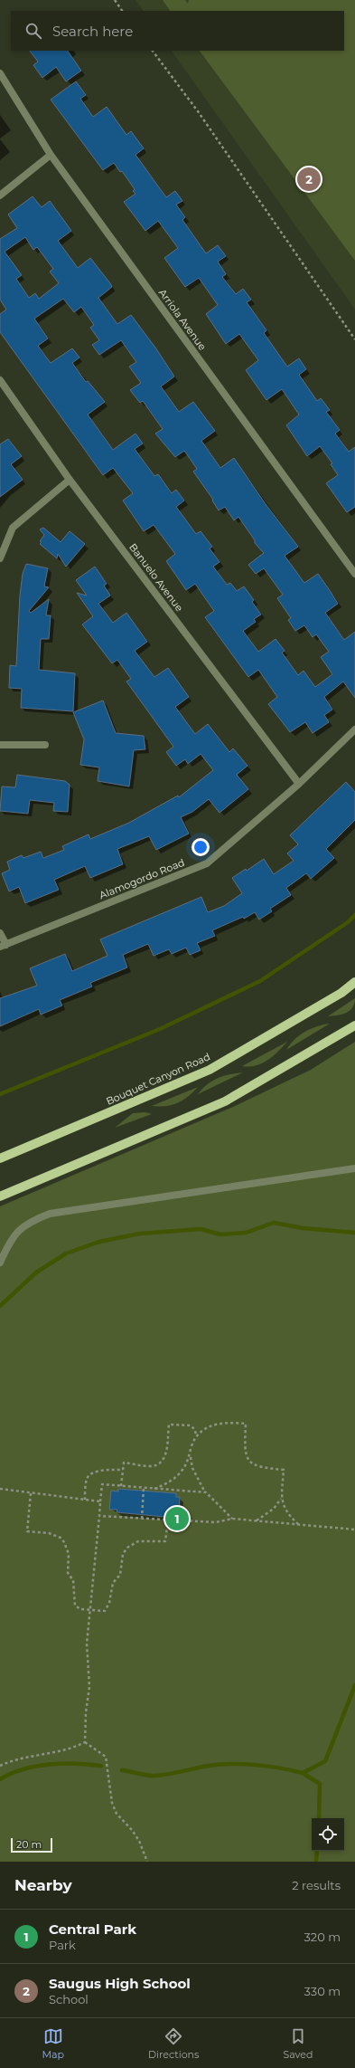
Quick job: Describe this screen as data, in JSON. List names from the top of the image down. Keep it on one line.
{"streets":{"main road":["Bouquet Canyon Road"],"street":["Arriola Avenue","Banuelo Avenue","Alamogordo Road"]},"crossings":[["Banuelo Avenue","Alamogordo Road"]],"scale_bar":"20 m","page":{"search":"Search here","pins":["2","1"],"scale":"20 m","heading":["Nearby","2 results"],"list":[{"mark":"1","name":"Central Park","note":"Park","value":"320 m"},{"mark":"2","name":"Saugus High School","note":"School","value":"330 m"}],"nav":["Map","Directions","Saved"]}}
